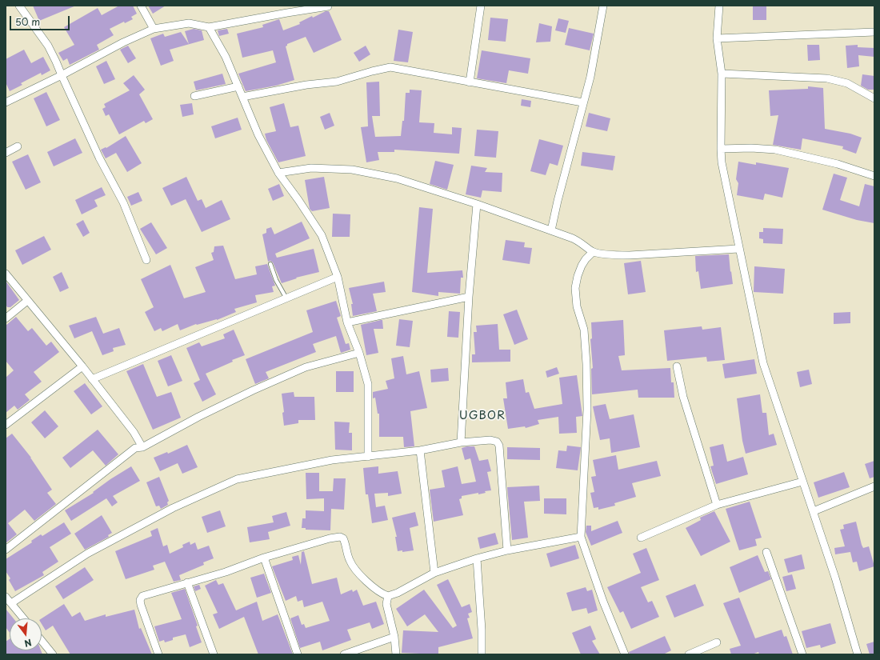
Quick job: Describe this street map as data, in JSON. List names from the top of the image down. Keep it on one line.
{"districts":["UGBOR"],"scale_bar":"50 m","north":"bottom"}
